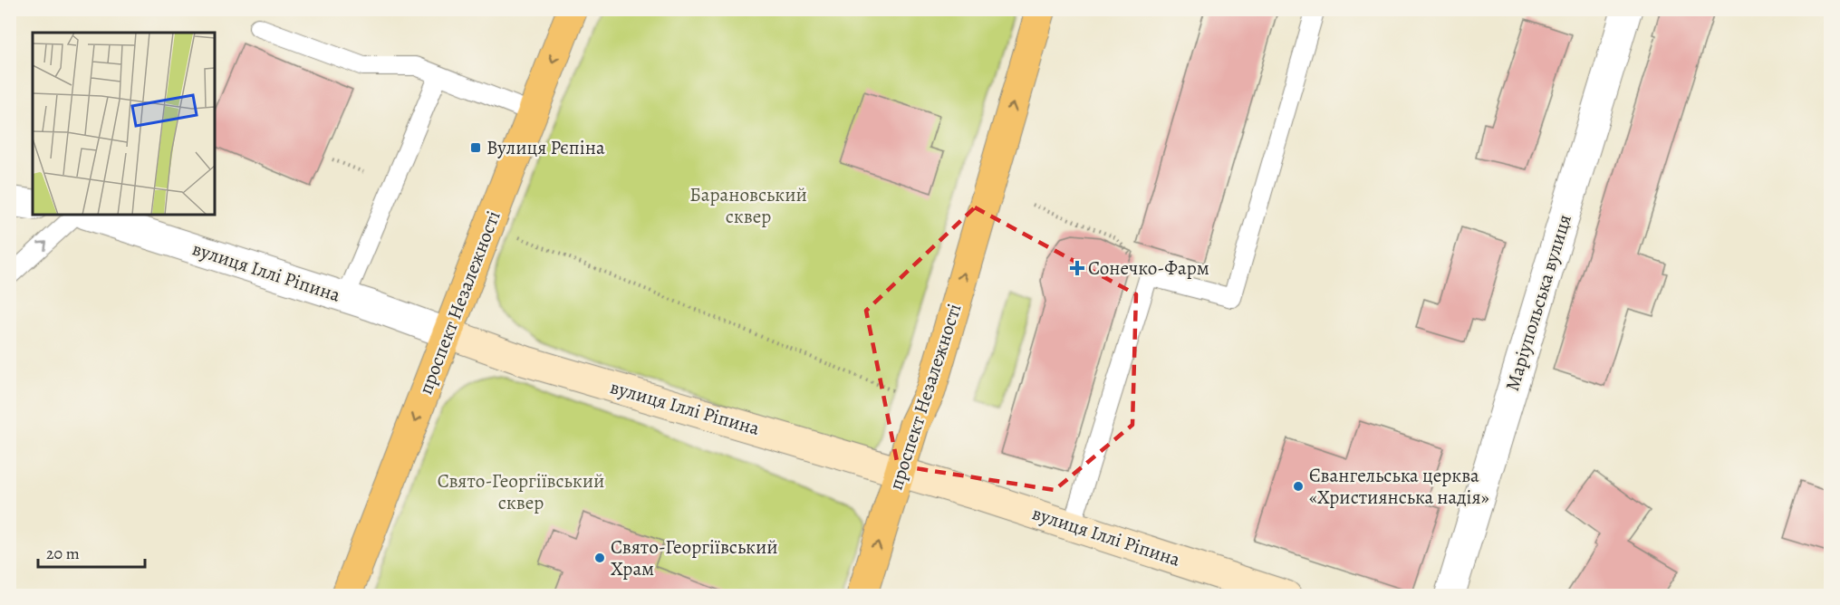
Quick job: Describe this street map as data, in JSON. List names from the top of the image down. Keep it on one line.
{"streets":{"main road":["проспект Незалежності"],"street":["вулиця Іллі Ріпина","Маріупольська вулиця"]},"crossings":[["вулиця Іллі Ріпина","проспект Незалежності"]],"parks":["Барановський сквер","Свято-Георгіївський сквер"],"places":{"transit":["Вулиця Рєпіна"],"health":["Сонечко-Фарм"],"other":["Євангельська церква «Християнська надія»","Свято-Георгіївський Храм"]},"scale_bar":"20 m"}
